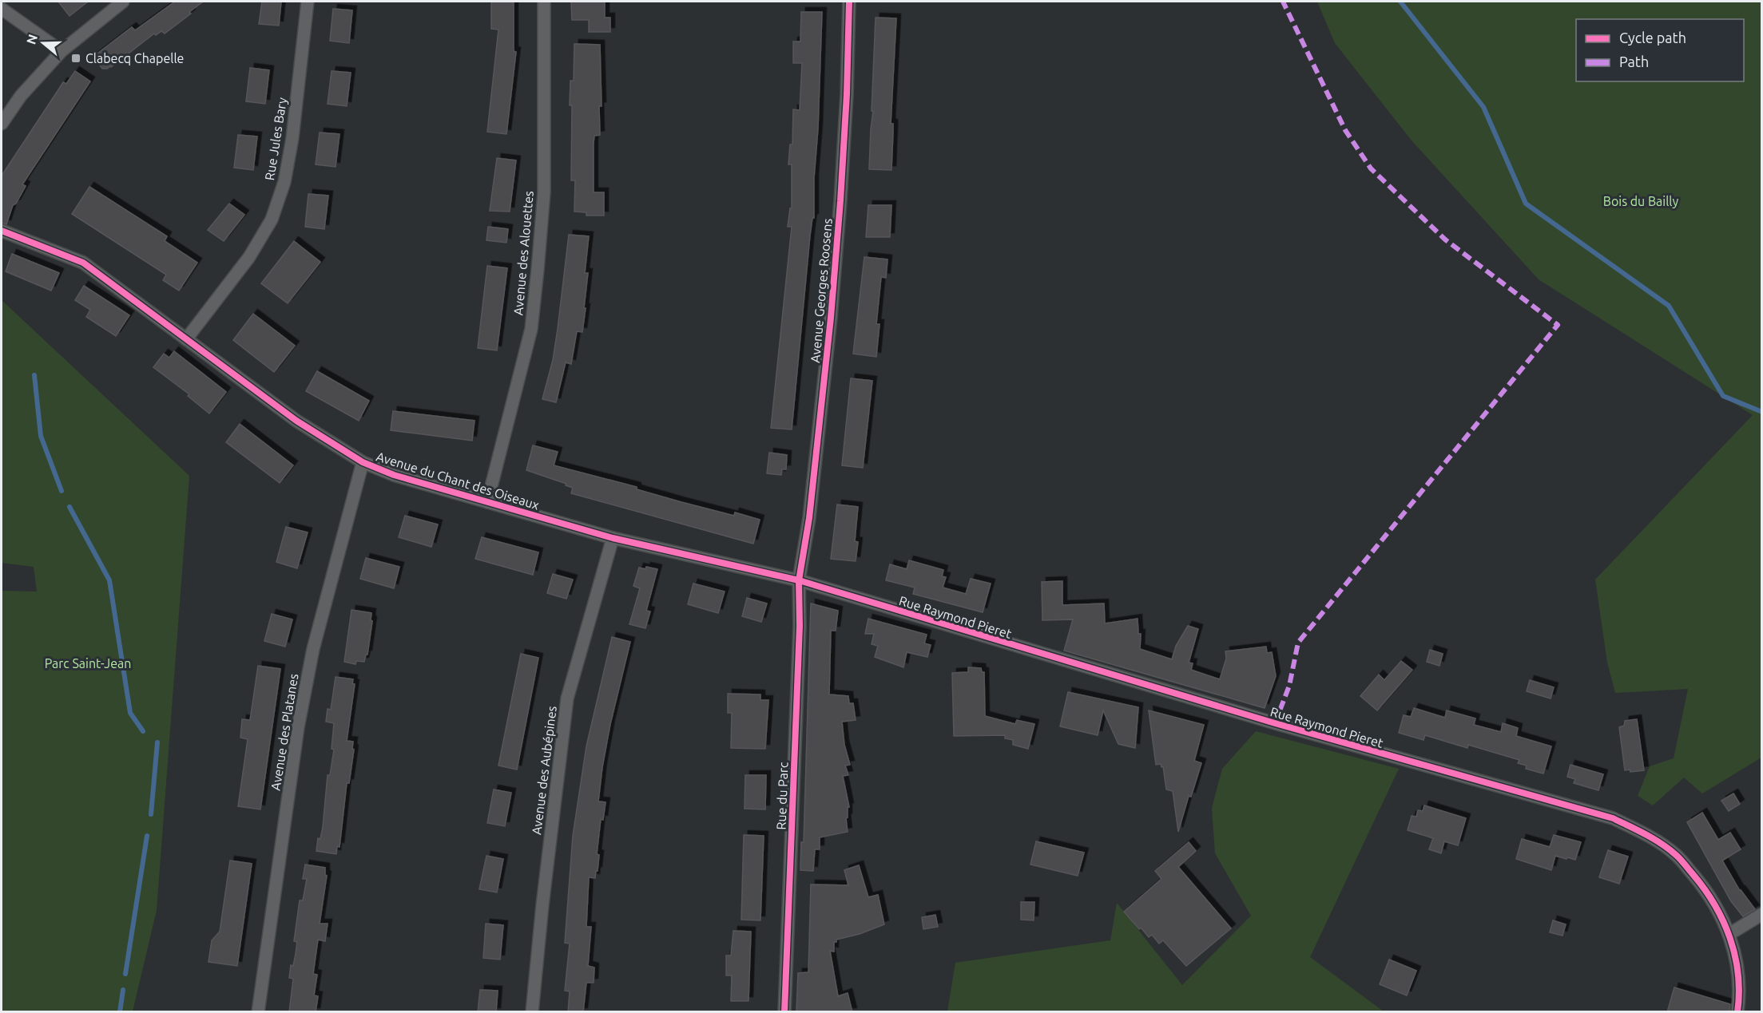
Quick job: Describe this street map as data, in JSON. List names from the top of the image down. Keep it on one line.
{"streets":{"street":["Rue Jules Bary","Avenue des Alouettes","Avenue Georges Roosens","Avenue du Chant des Oiseaux","Rue Raymond Pieret","Avenue des Platanes","Avenue des Aubépines","Rue du Parc"]},"crossings":[["Rue Jules Bary","Avenue du Chant des Oiseaux"],["Avenue des Alouettes","Avenue du Chant des Oiseaux"],["Avenue Georges Roosens","Avenue du Chant des Oiseaux"],["Avenue Georges Roosens","Rue Raymond Pieret"],["Avenue Georges Roosens","Rue du Parc"],["Avenue du Chant des Oiseaux","Rue Raymond Pieret"],["Avenue du Chant des Oiseaux","Avenue des Platanes"],["Avenue du Chant des Oiseaux","Avenue des Aubépines"],["Avenue du Chant des Oiseaux","Rue du Parc"],["Rue Raymond Pieret","Rue du Parc"]],"parks":["Bois du Bailly","Parc Saint-Jean"],"places":{"transit":["Clabecq Chapelle"]},"legend":["Cycle path","Path"],"north":"left"}
